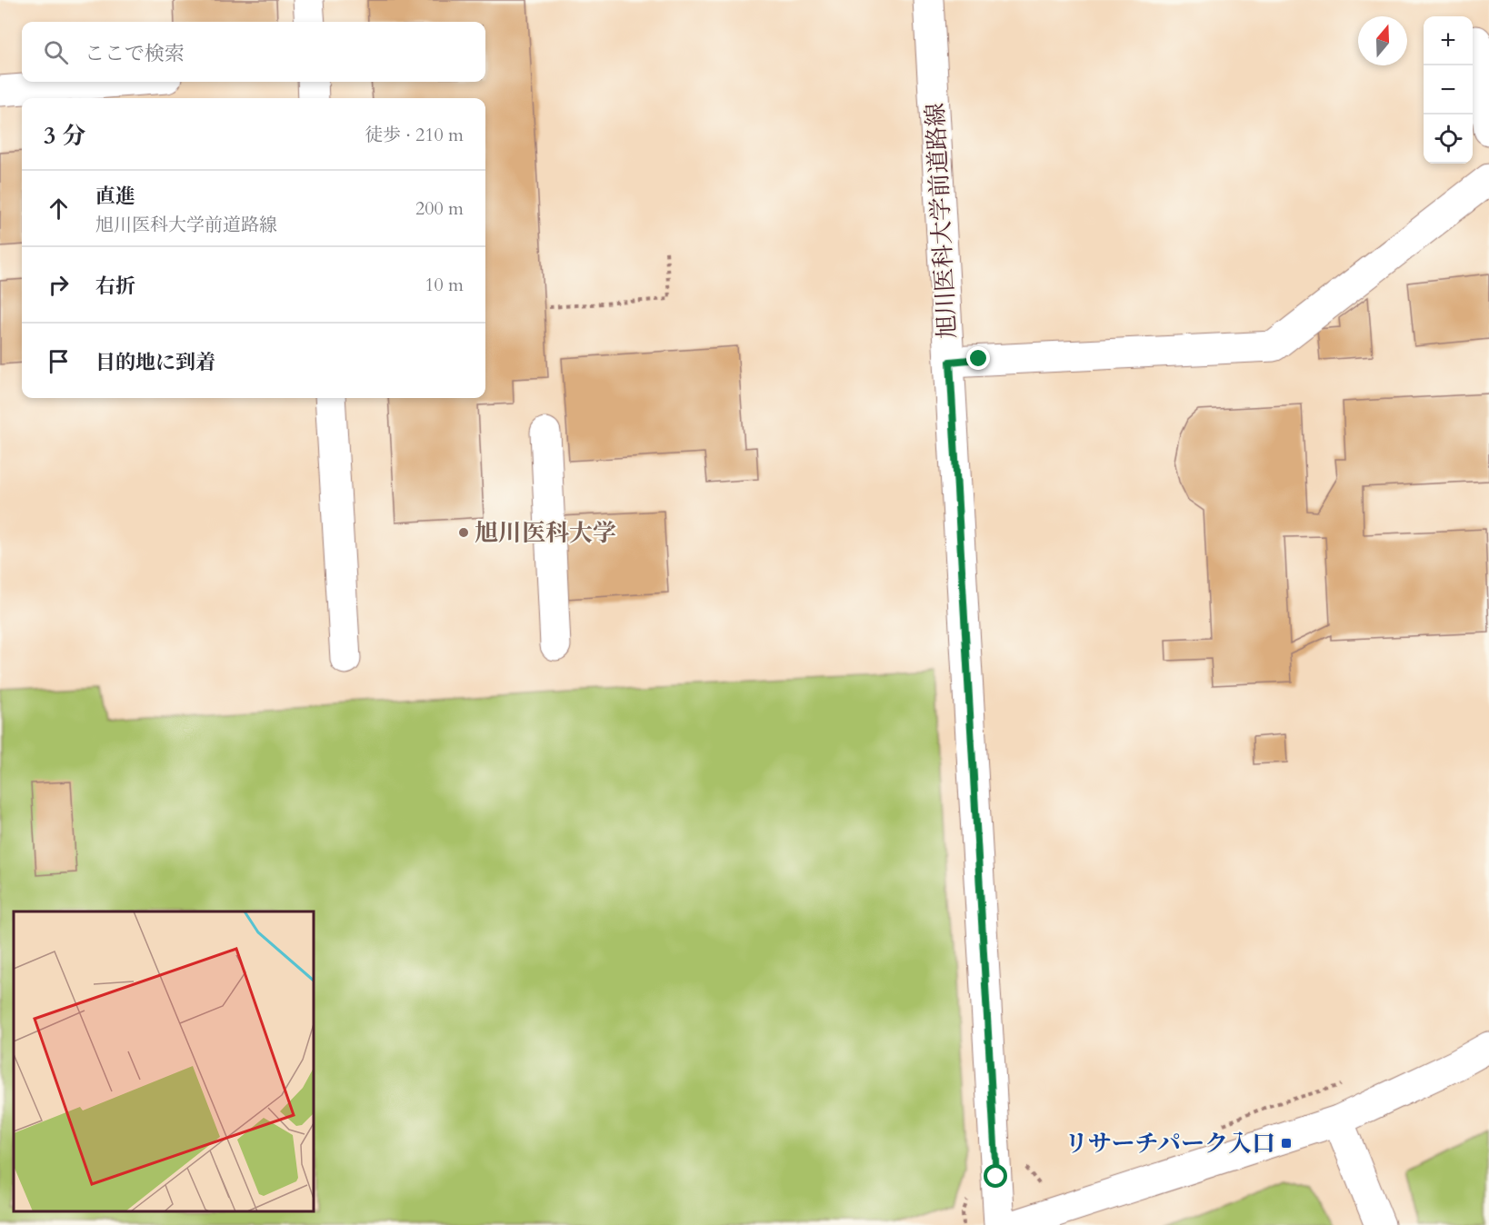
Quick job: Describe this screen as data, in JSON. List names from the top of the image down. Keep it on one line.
{"streets":{"street":["旭川医科大学前道路線"]},"places":{"other":["旭川医科大学"],"transit":["リサーチパーク入口"]},"north":"top","page":{"map_buttons":["+","−"],"search":"ここで検索","heading":["3 分","徒歩 · 210 m"],"list":[["直進","旭川医科大学前道路線","200 m"],["右折","10 m"],"目的地に到着"]}}
